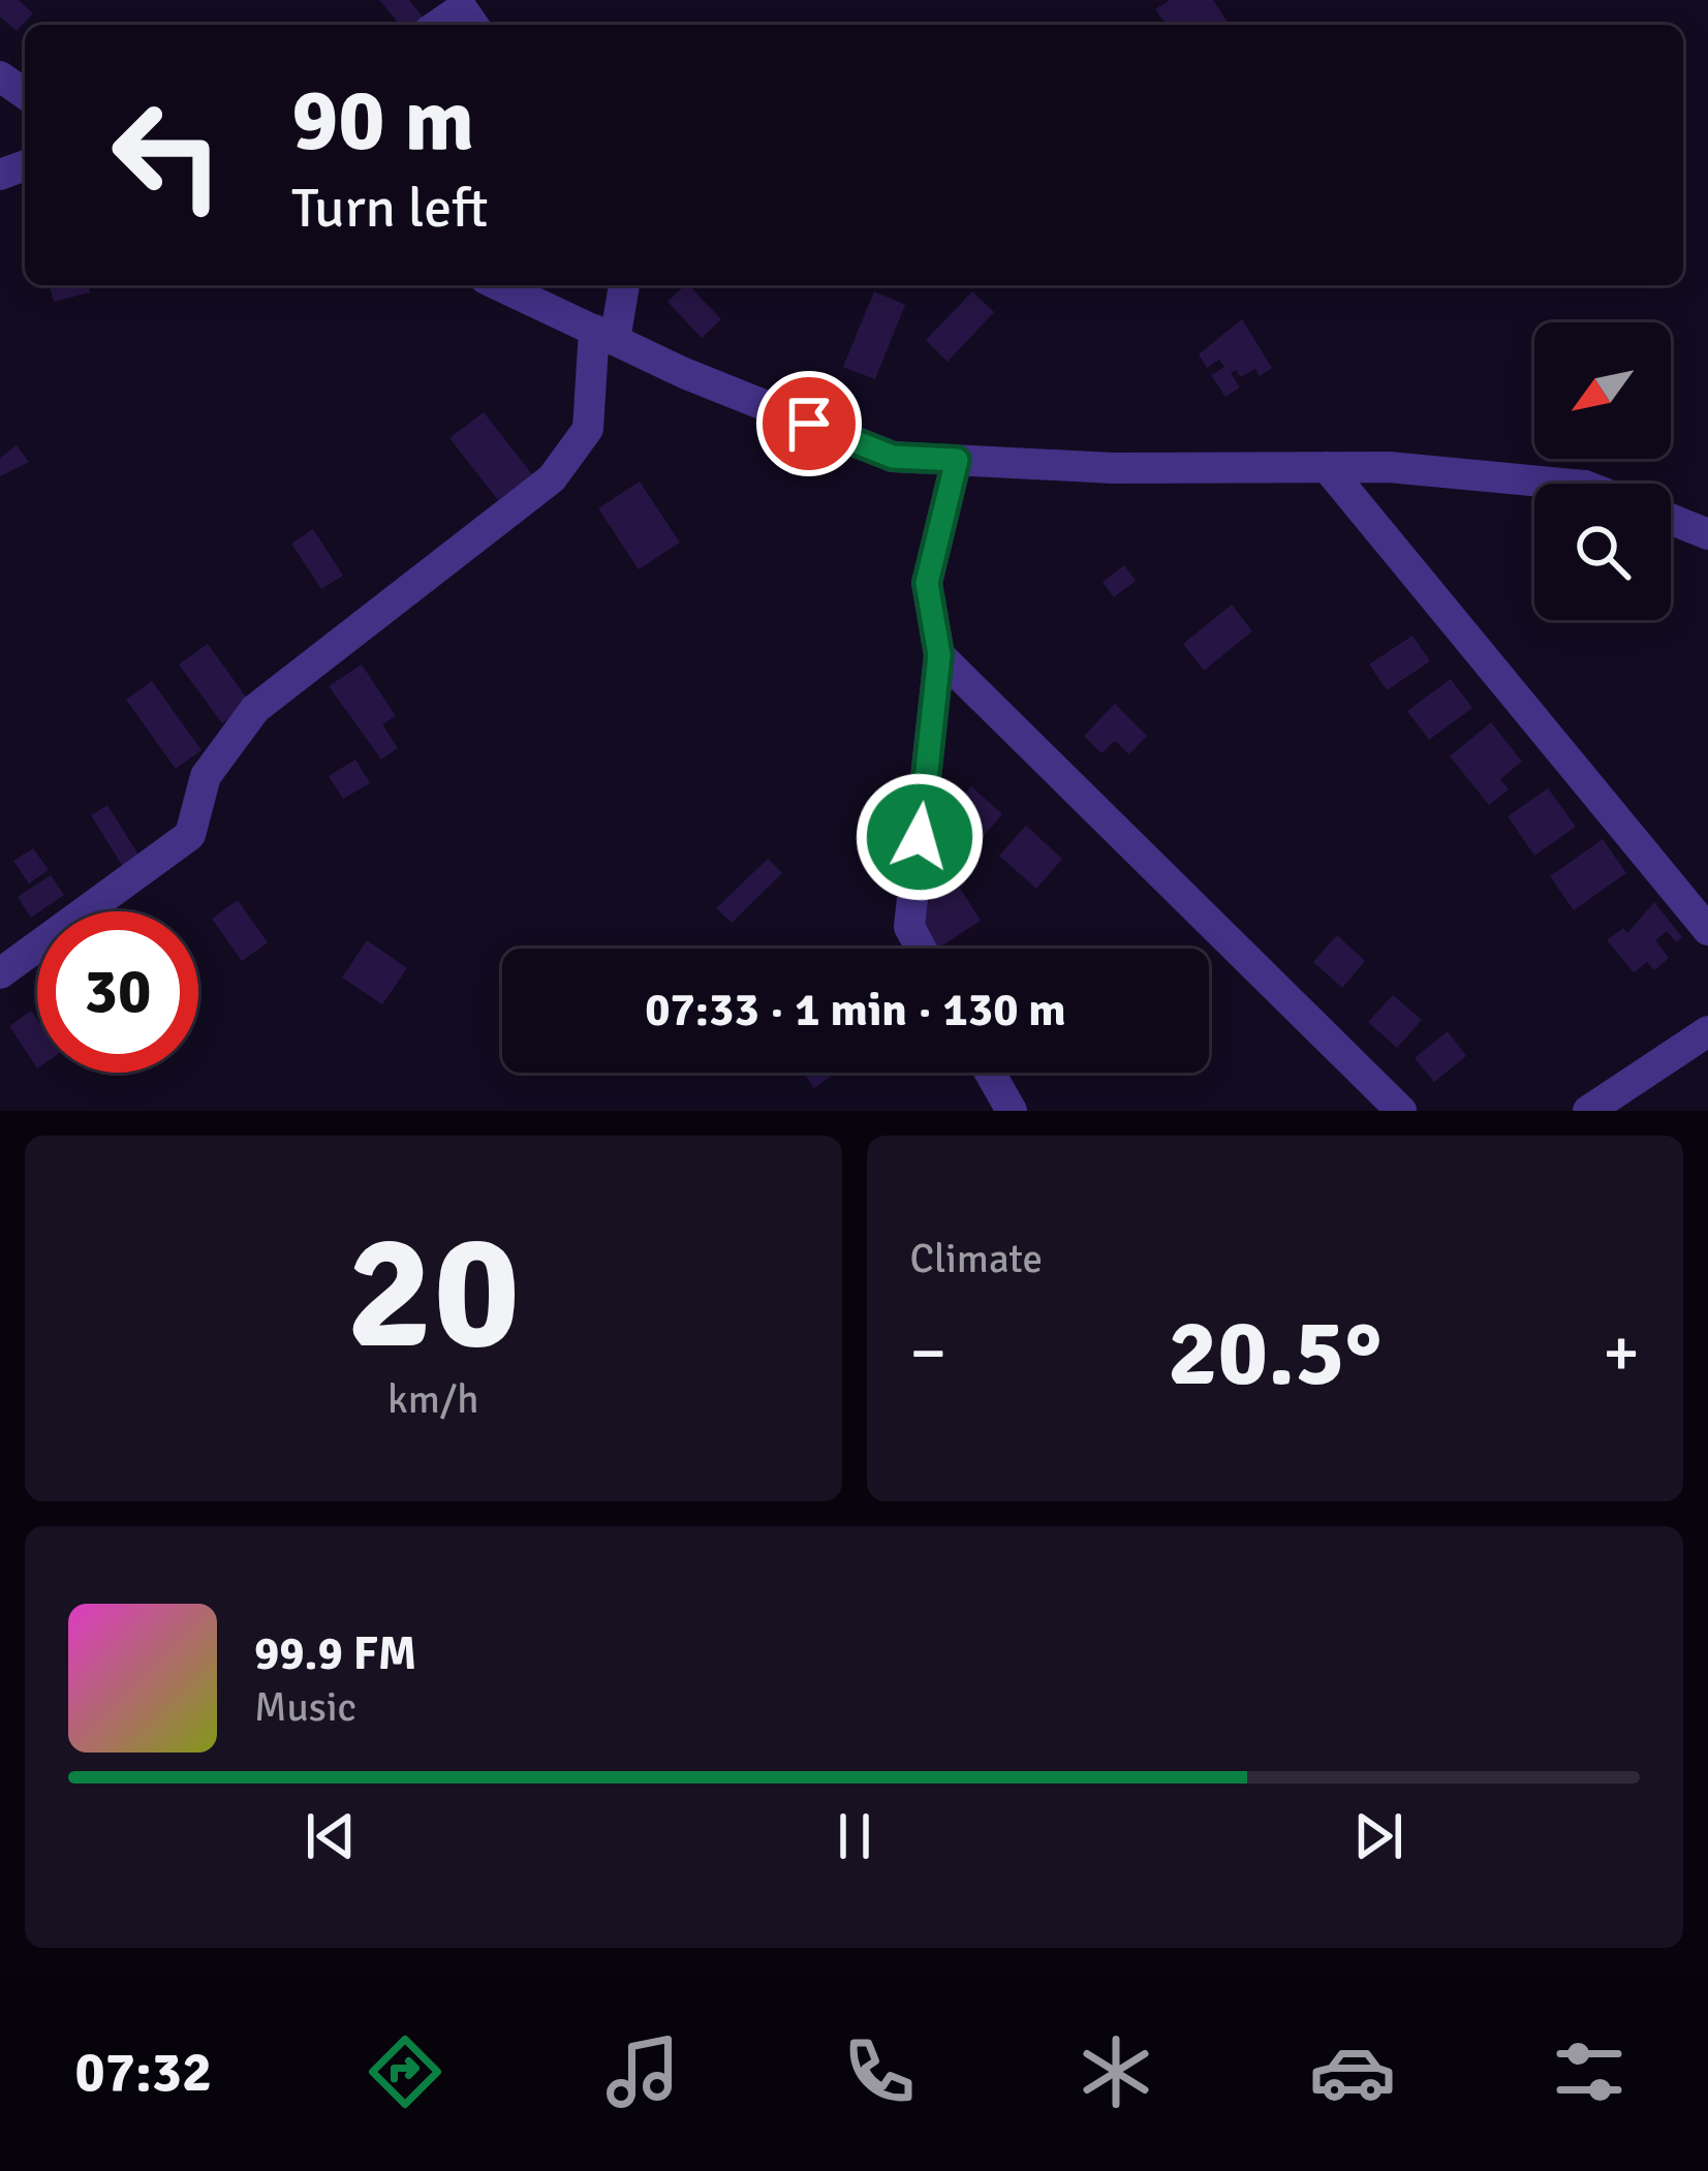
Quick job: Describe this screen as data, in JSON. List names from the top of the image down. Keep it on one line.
{"north":"bottom left","page":{"turn":["90 m","Turn left"],"limit":"30","trip":"07:33 · 1 min · 130 m","tile":[["20","km/h"],"Climate"],"heat":["−","20.5°","+"],"song":["99.9 FM","Music"],"tabs":"07:32"}}
